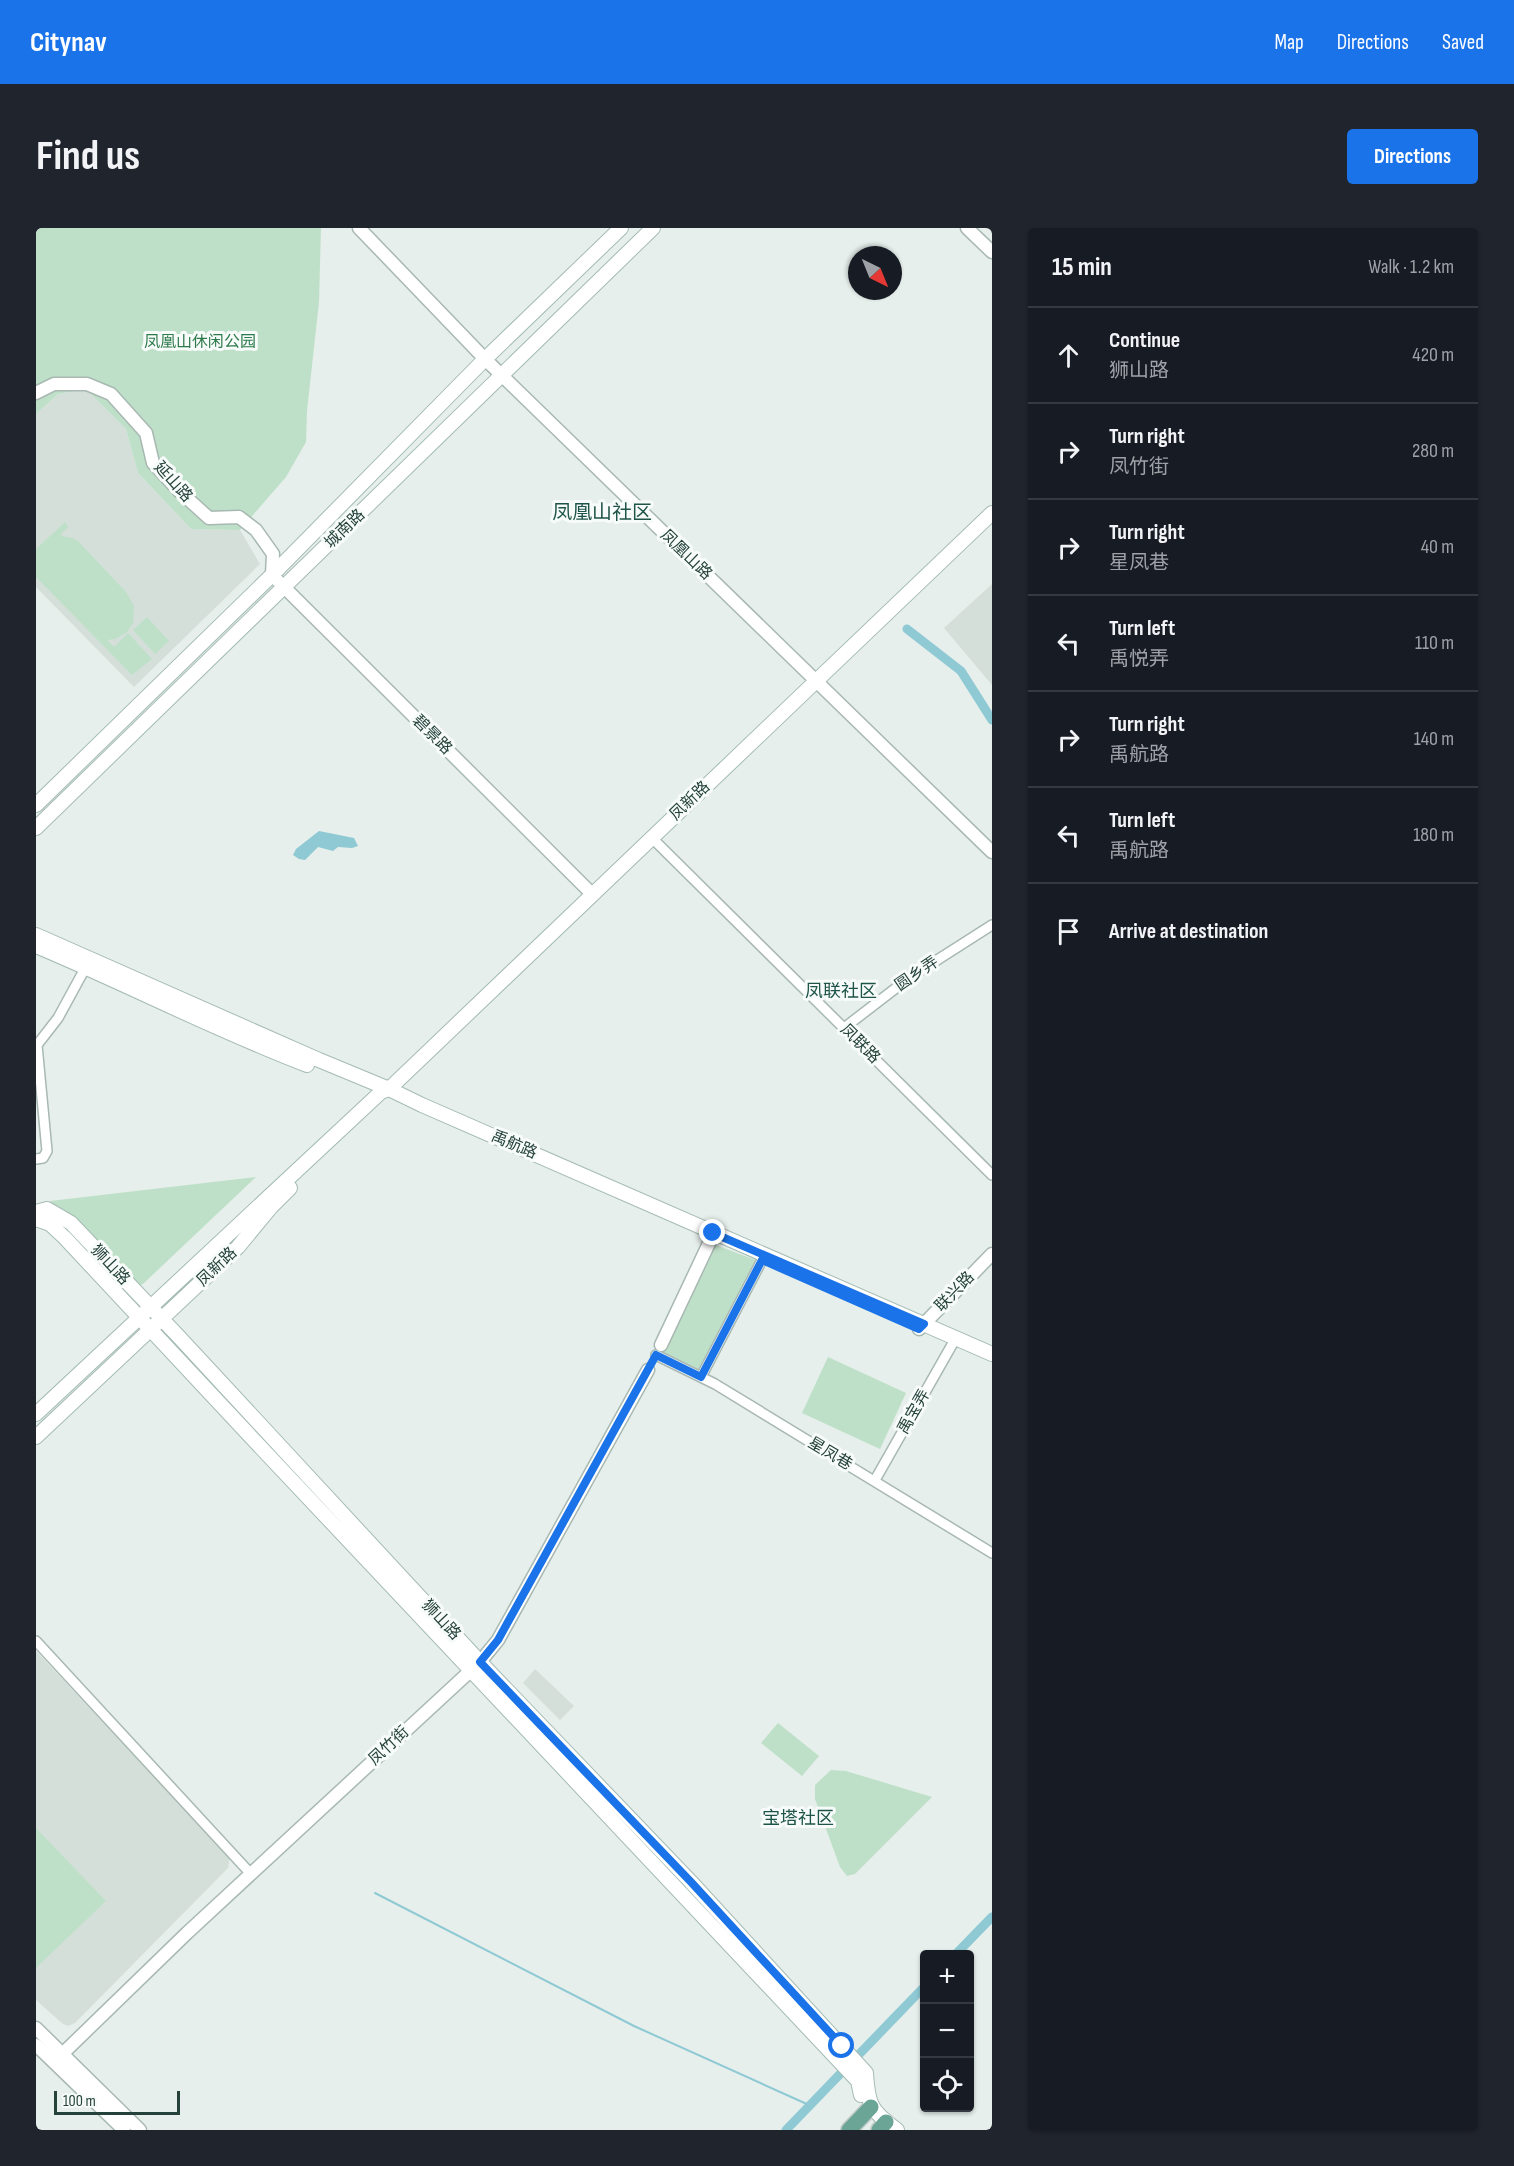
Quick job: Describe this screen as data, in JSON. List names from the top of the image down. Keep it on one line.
{"streets":{"main road":["城南路","凤新路","禹航路","狮山路"],"street":["延山路","凤凰山路","碧景路","圆乡弄","凤联路","联兴路","禹宝弄","星凤巷","凤竹街"]},"crossings":[["延山路","城南路"],["延山路","碧景路"],["城南路","凤凰山路"],["城南路","碧景路"],["凤凰山路","凤新路"],["碧景路","凤新路"],["凤新路","凤联路"],["凤新路","禹航路"],["凤新路","狮山路"],["圆乡弄","凤联路"],["禹航路","联兴路"],["禹航路","禹宝弄"],["狮山路","凤竹街"],["禹宝弄","星凤巷"]],"districts":["凤凰山社区","凤联社区","宝塔社区"],"parks":["凤凰山休闲公园"],"scale_bar":"100 m","north":"bottom right","page":{"header":"Citynav","nav":["Map","Directions","Saved"],"buttons":"Directions","title":"Find us","heading":["15 min","Walk · 1.2 km"],"list":[["Continue","狮山路","420 m"],["Turn right","凤竹街","280 m"],["Turn right","星凤巷","40 m"],["Turn left","禹悦弄","110 m"],["Turn right","禹航路","140 m"],["Turn left","禹航路","180 m"],"Arrive at destination"],"map_buttons":["+","−"],"scale":"100 m"}}
